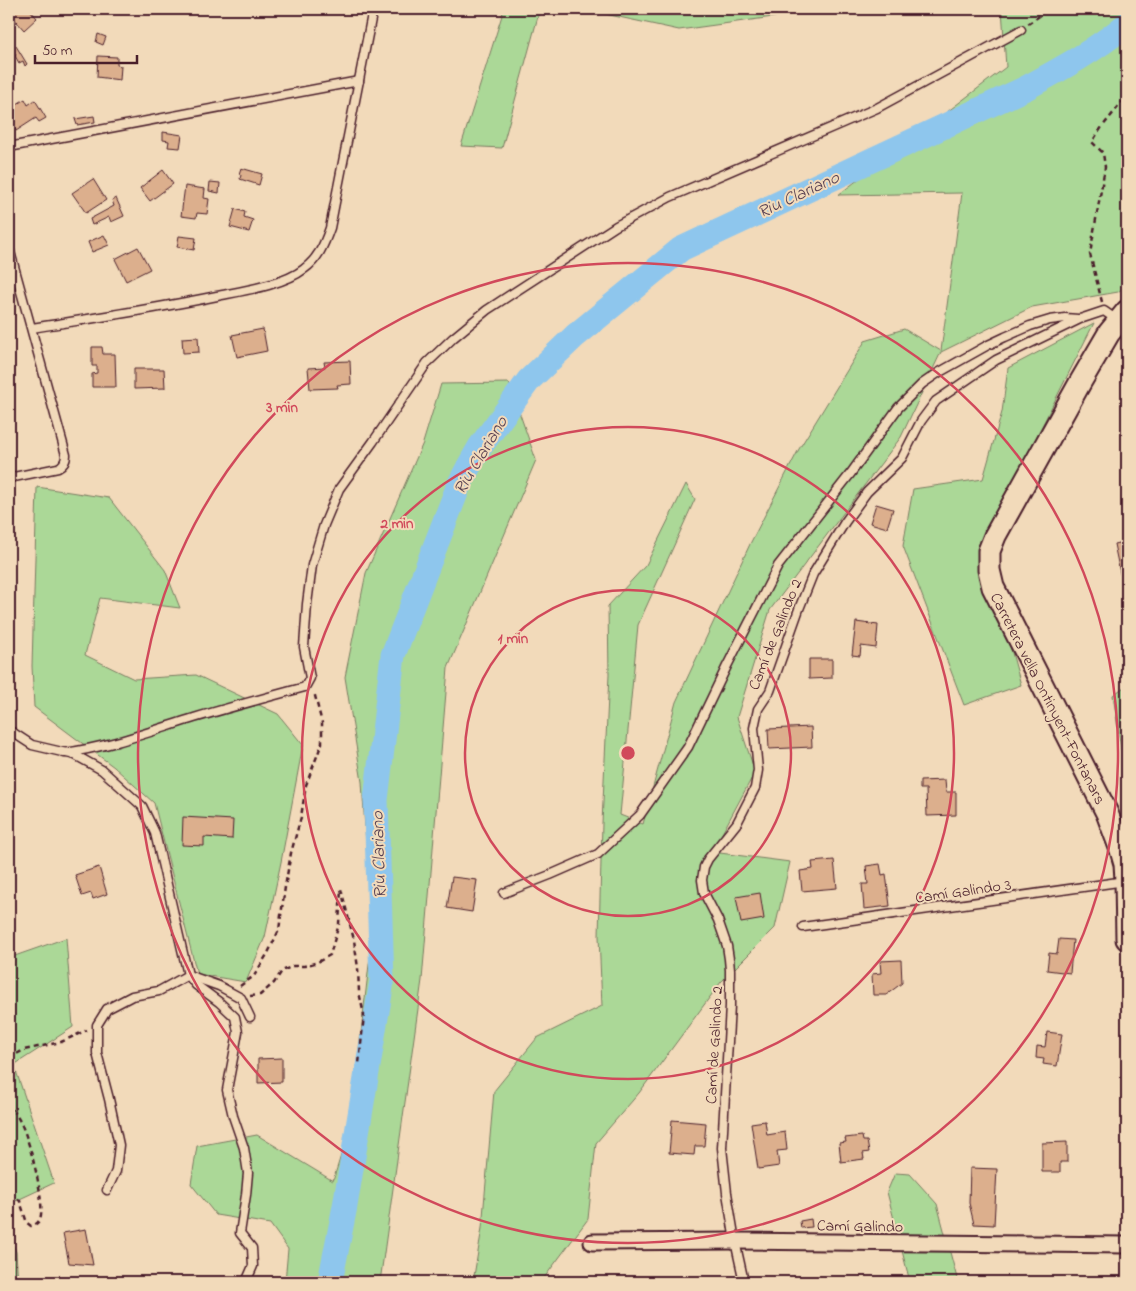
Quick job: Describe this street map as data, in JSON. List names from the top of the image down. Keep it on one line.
{"streets":{"street":["Carretera vella Ontinyent-Fontanars","Camí Galindo"],"lane":["Camí de Galindo 2","Camí Galindo 3"]},"crossings":[["Camí de Galindo 2","Carretera vella Ontinyent-Fontanars"],["Camí de Galindo 2","Camí Galindo"],["Carretera vella Ontinyent-Fontanars","Camí Galindo 3"]],"water":["Riu Clariano"],"scale_bar":"50 m","rings":["3 min","2 min","1 min"]}
